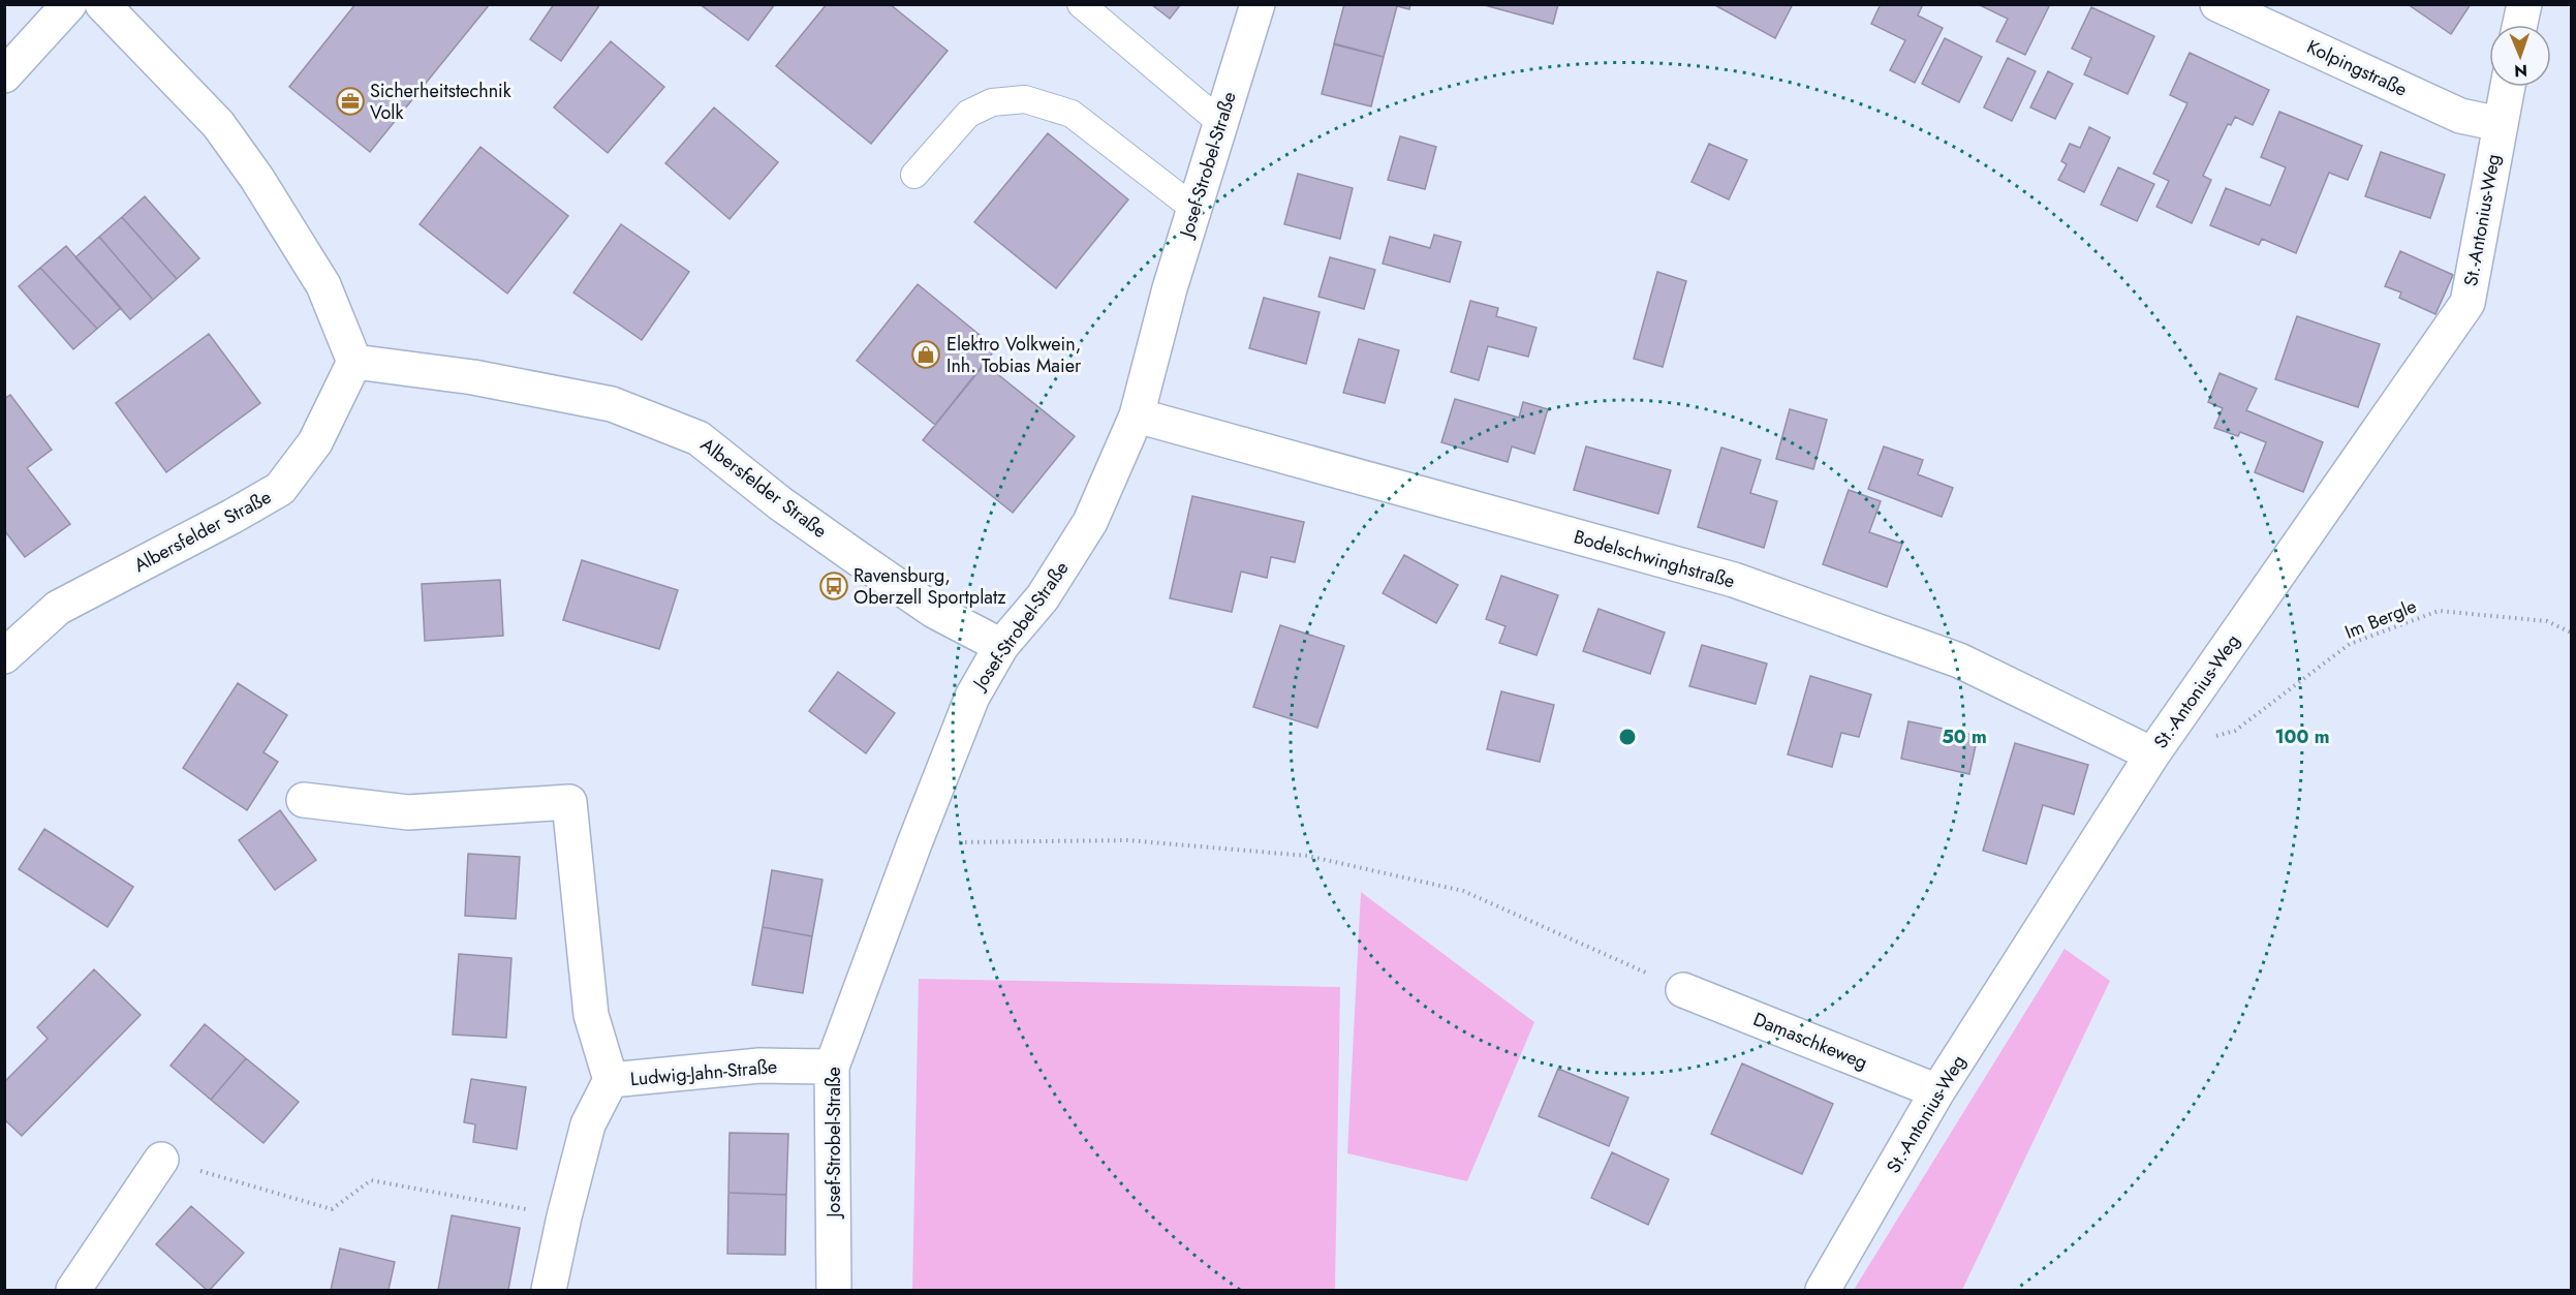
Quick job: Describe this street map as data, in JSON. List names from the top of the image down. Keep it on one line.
{"streets":{"street":["Kolpingstraße","Josef-Strobel-Straße","St.-Antonius-Weg","Albersfelder Straße","Bodelschwinghstraße","Damaschkeweg","Ludwig-Jahn-Straße"],"path":["Im Bergle"]},"crossings":[["Kolpingstraße","St.-Antonius-Weg"],["Josef-Strobel-Straße","Albersfelder Straße"],["Josef-Strobel-Straße","Bodelschwinghstraße"],["Josef-Strobel-Straße","Ludwig-Jahn-Straße"],["St.-Antonius-Weg","Bodelschwinghstraße"],["St.-Antonius-Weg","Damaschkeweg"]],"places":{"office":["Sicherheitstechnik Volk"],"shop":["Elektro Volkwein, Inh. Tobias Maier"],"bus stop":["Ravensburg, Oberzell Sportplatz"]},"north":"bottom","rings":["50 m","100 m"]}
